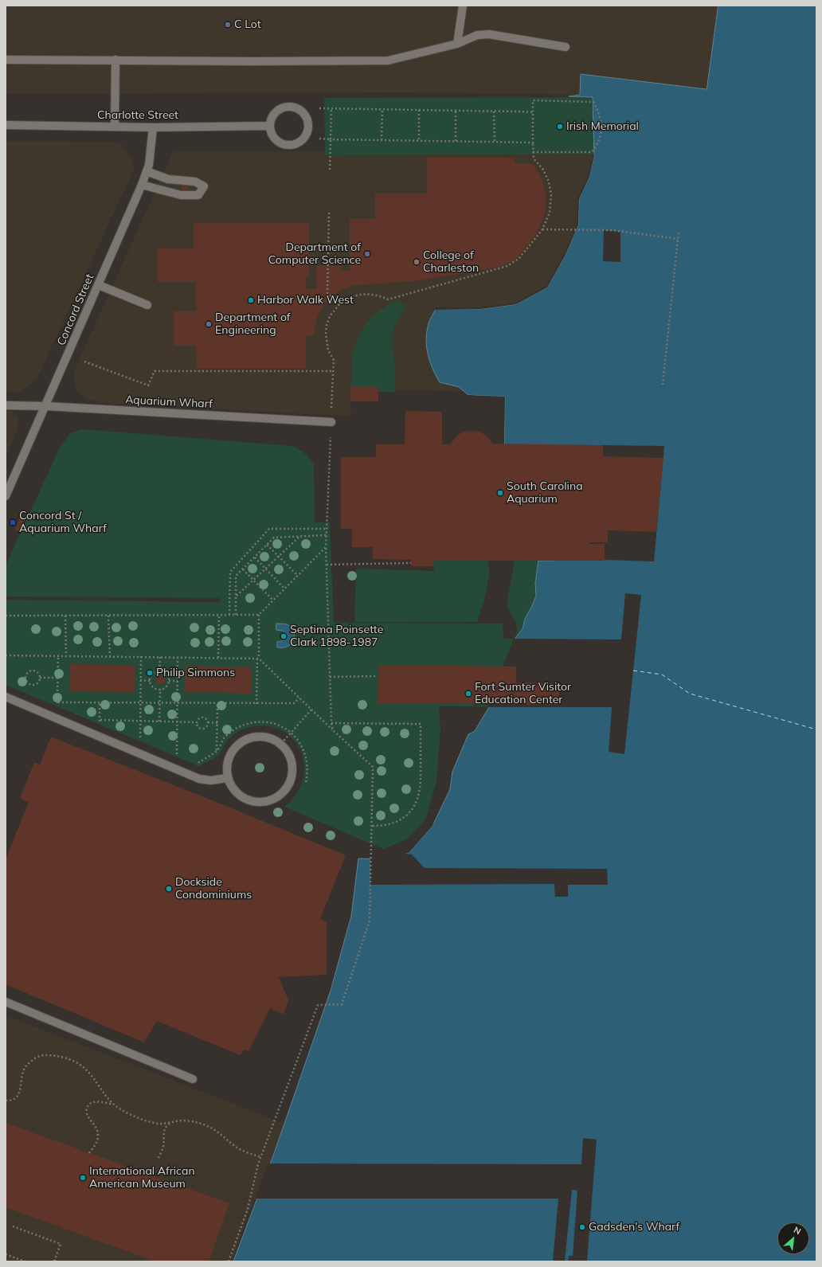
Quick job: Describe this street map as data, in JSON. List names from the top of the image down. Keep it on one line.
{"streets":{"street":["Charlotte Street","Concord Street","Aquarium Wharf"]},"crossings":[["Charlotte Street","Concord Street"],["Concord Street","Aquarium Wharf"]],"places":["C Lot","Irish Memorial","Department of Computer Science","College of Charleston","Harbor Walk West","Department of Engineering","South Carolina Aquarium","Concord St / Aquarium Wharf","Septima Poinsette Clark 1898-1987","Philip Simmons","Fort Sumter Visitor Education Center","Dockside Condominiums","International African American Museum","Gadsden's Wharf"],"north":"top right"}
